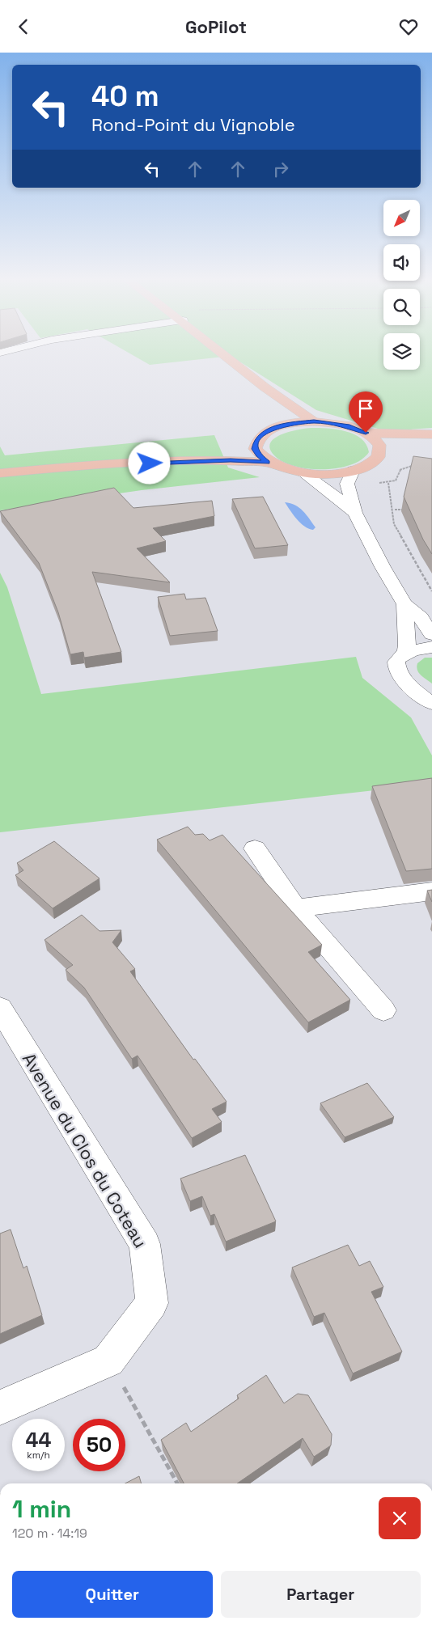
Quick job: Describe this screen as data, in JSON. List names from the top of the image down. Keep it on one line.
{"streets":{"street":["Avenue du Clos du Coteau"]},"north":"bottom left","page":{"header":"GoPilot","turn":["40 m","Rond-Point du Vignoble"],"speed":"44 km/h","limit":"50","heading":["1 min","120 m · 14:19"],"buttons":["Quitter","Partager"]}}
